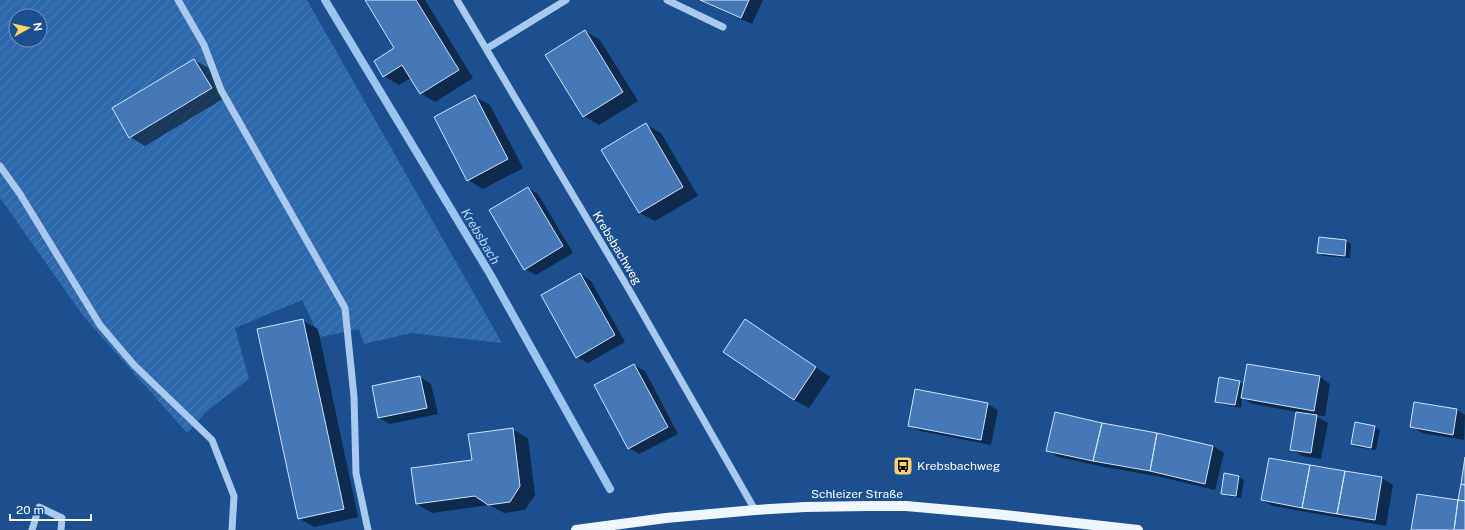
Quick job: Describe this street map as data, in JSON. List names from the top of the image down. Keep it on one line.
{"streets":{"main road":["Schleizer Straße"],"street":["Krebsbachweg"]},"crossings":[["Krebsbachweg","Schleizer Straße"]],"water":["Krebsbach"],"places":{"bus stop":["Krebsbachweg"]},"scale_bar":"20 m","north":"right"}
